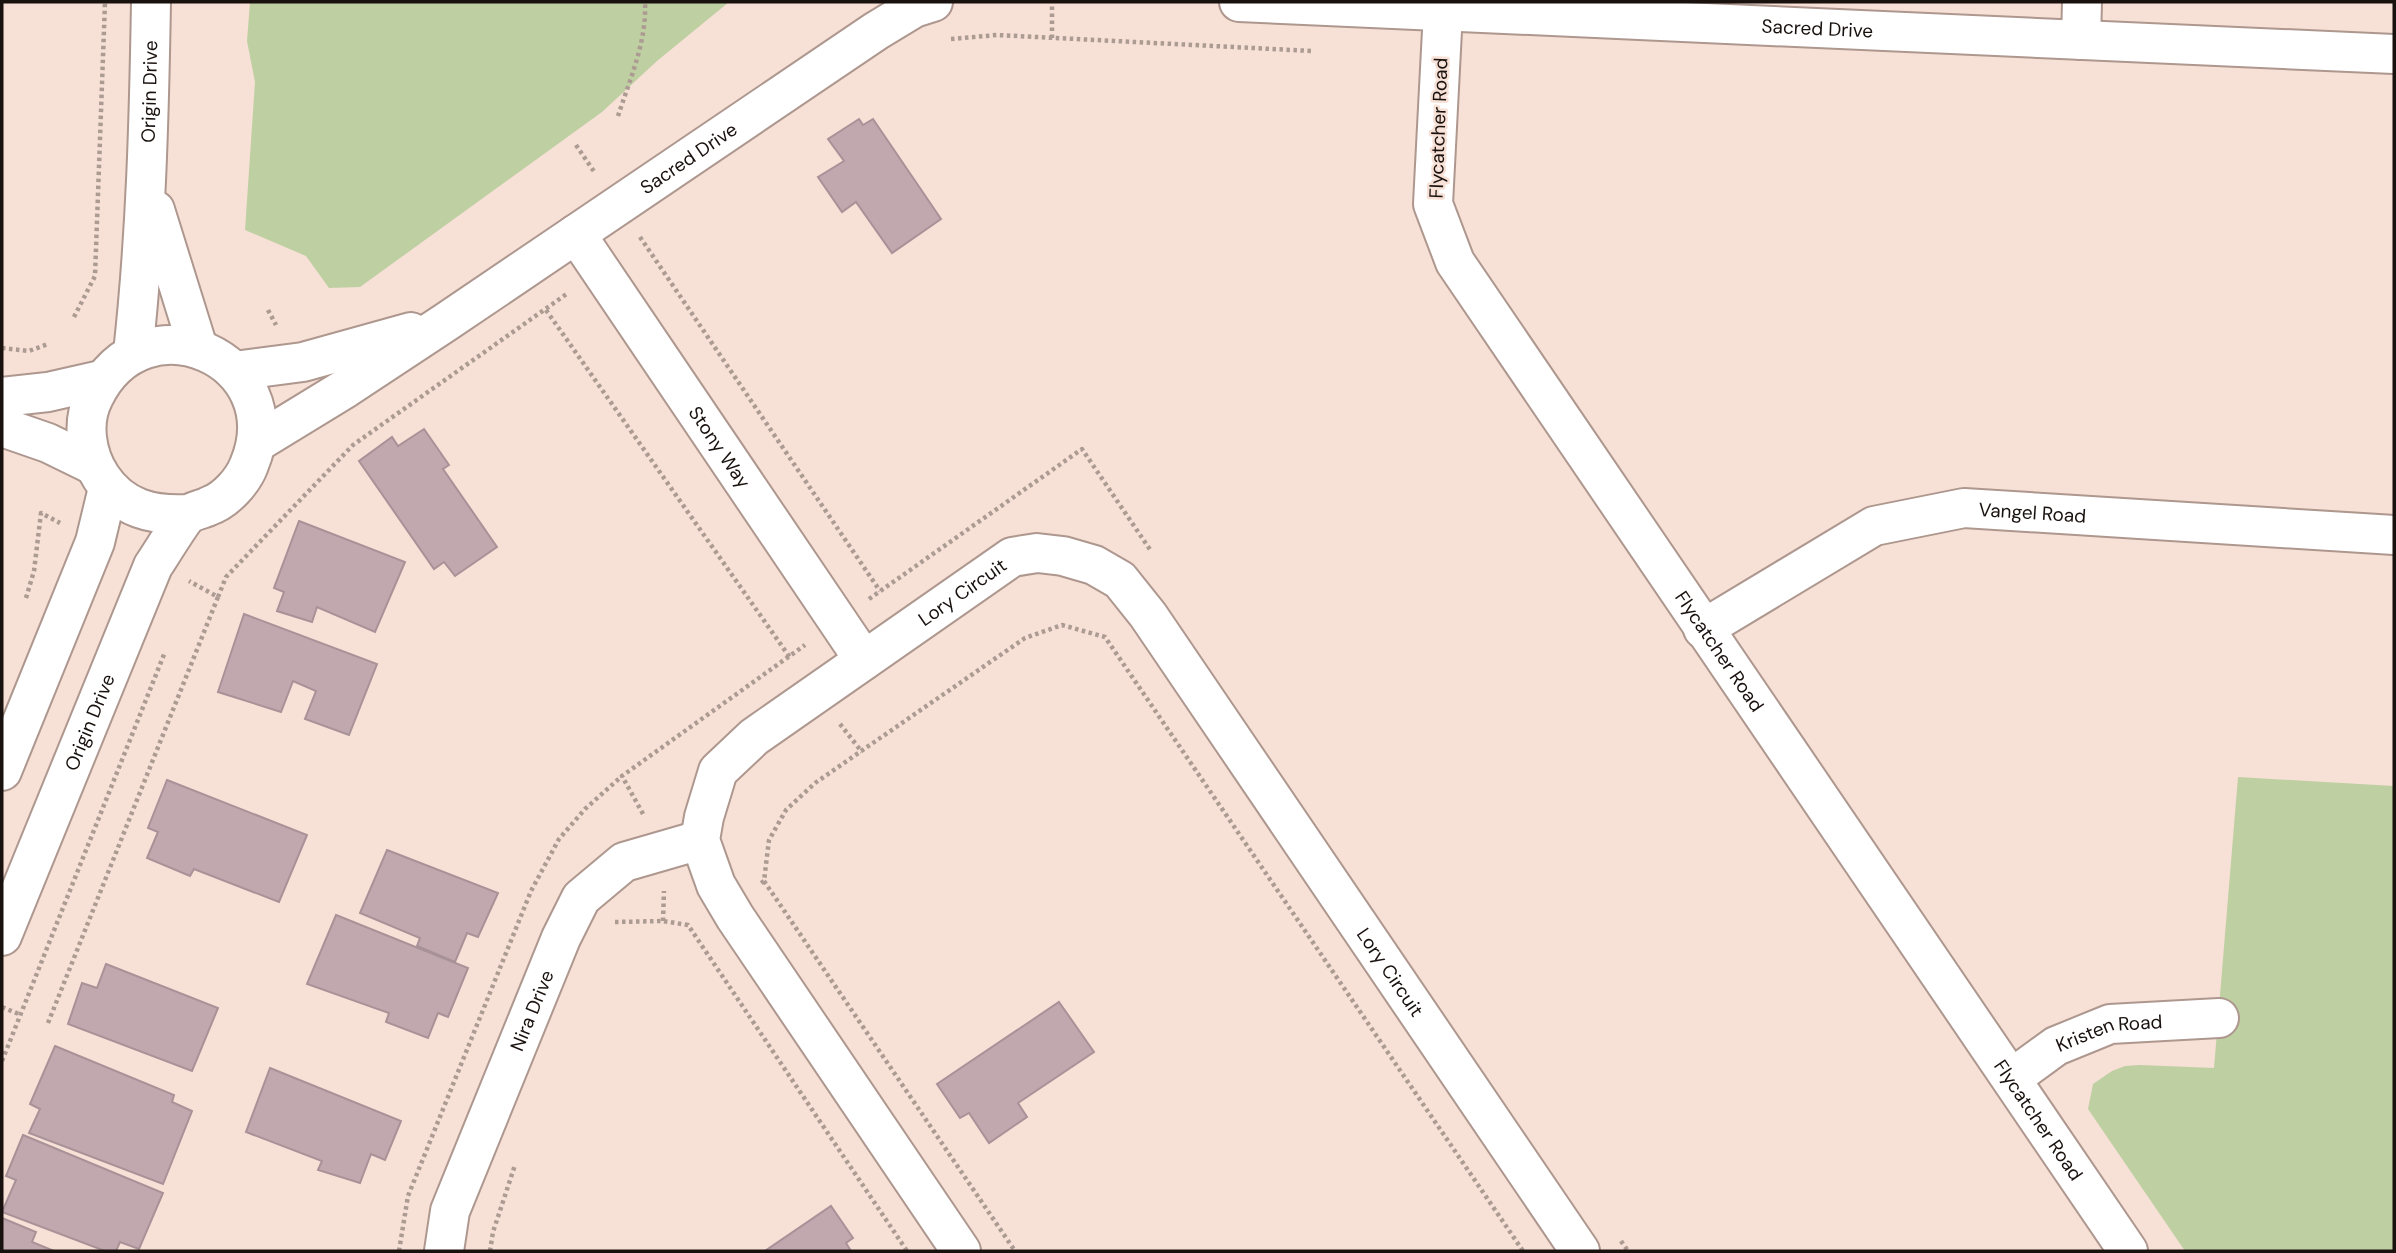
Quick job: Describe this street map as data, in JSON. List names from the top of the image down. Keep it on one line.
{"streets":{"street":["Sacred Drive","Origin Drive","Flycatcher Road","Stony Way","Vangel Road","Lory Circuit","Nira Drive","Kristen Road"]},"crossings":[["Sacred Drive","Origin Drive"],["Sacred Drive","Flycatcher Road"],["Sacred Drive","Stony Way"],["Flycatcher Road","Vangel Road"],["Flycatcher Road","Kristen Road"],["Stony Way","Lory Circuit"],["Lory Circuit","Nira Drive"]]}
